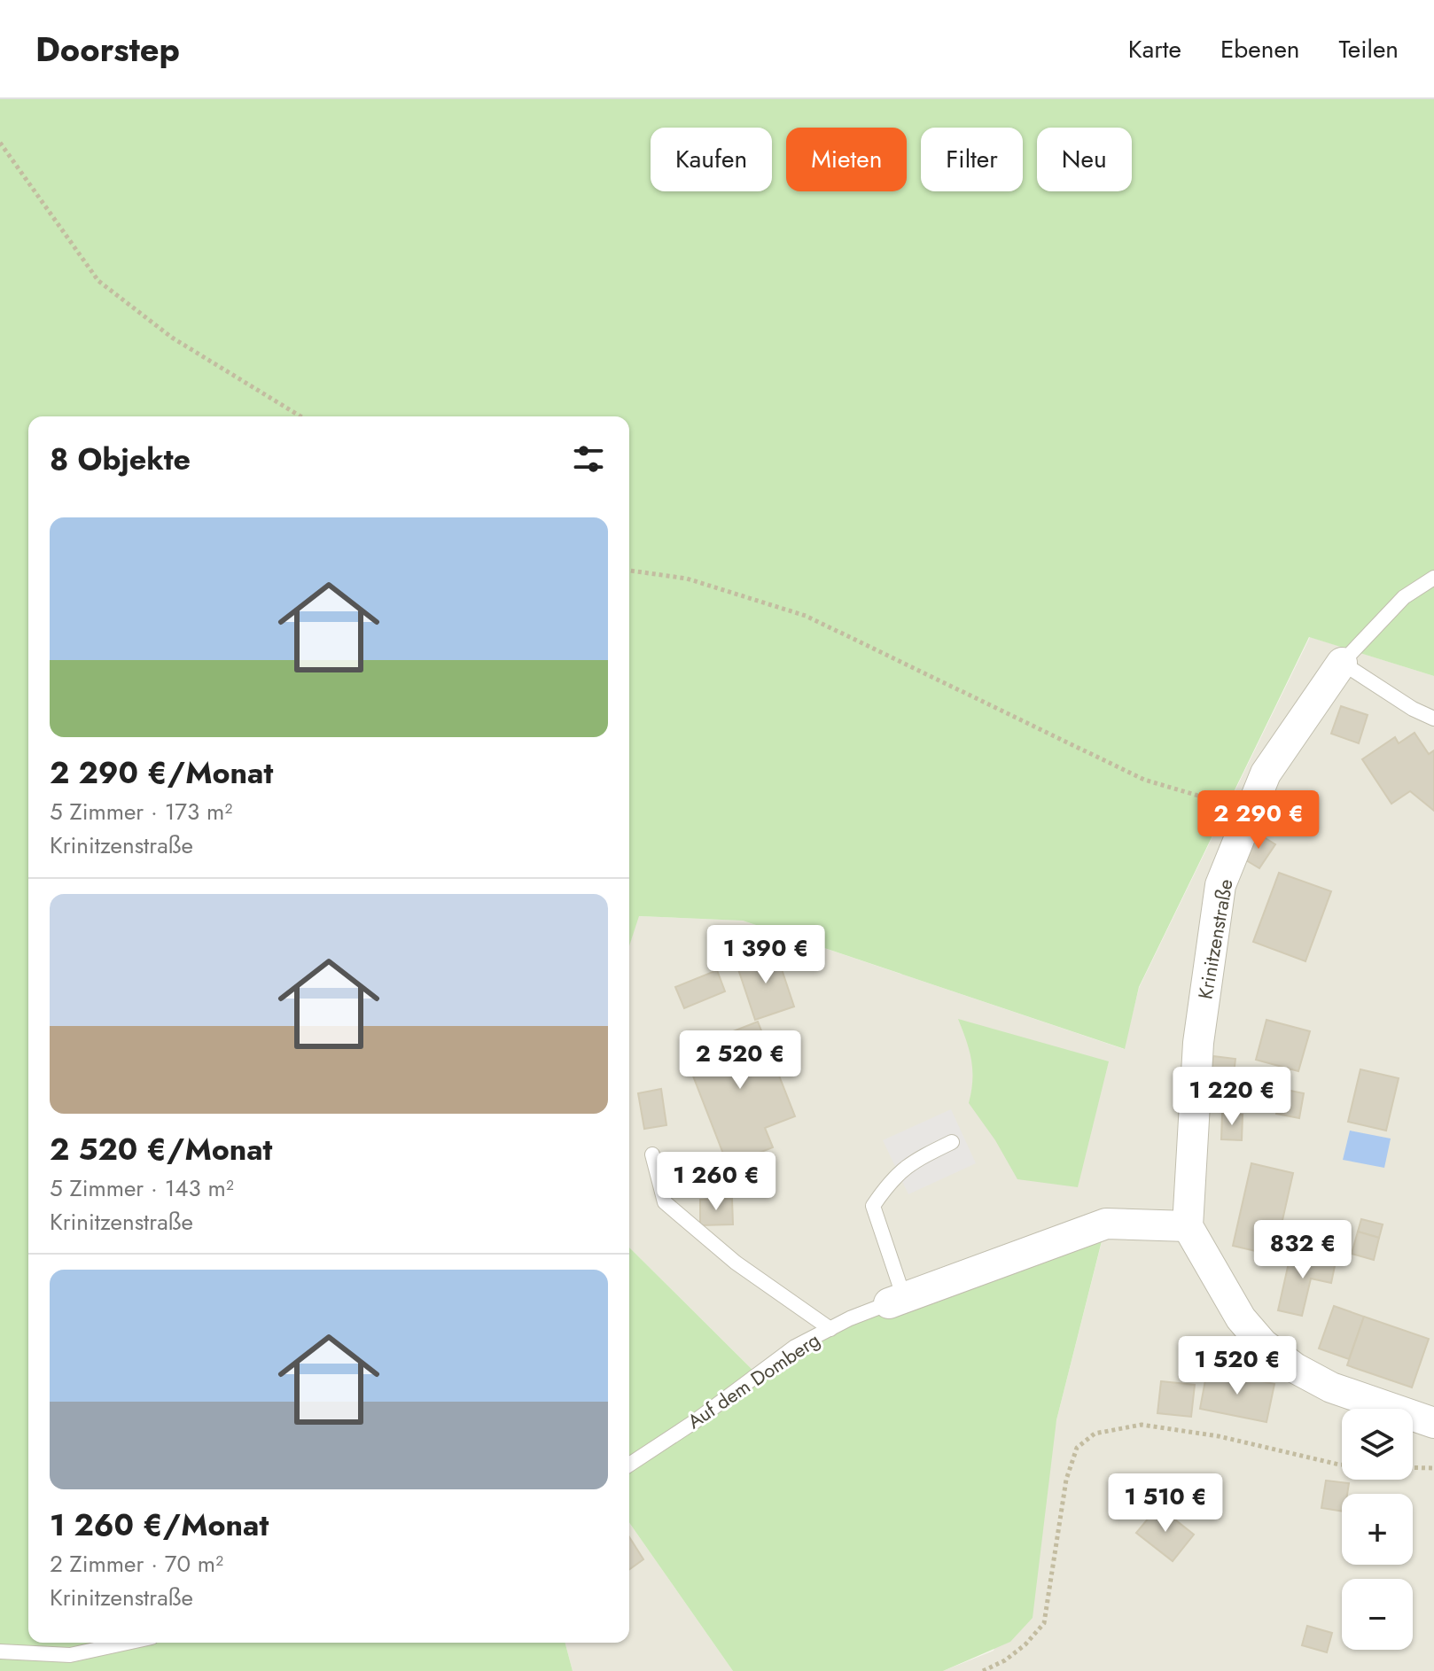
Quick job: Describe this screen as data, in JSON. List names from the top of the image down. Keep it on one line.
{"streets":{"street":["Krinitzenstraße"],"lane":["Auf dem Domberg"]},"page":{"header":"Doorstep","nav":["Karte","Ebenen","Teilen"],"chip":["Kaufen","Mieten","Filter","Neu"],"heading":"8 Objekte","list":[{"name":"2 290 €/Monat","note":"5 Zimmer · 173 m² · Krinitzenstraße"},{"name":"2 520 €/Monat","note":"5 Zimmer · 143 m² · Krinitzenstraße"},{"name":"1 260 €/Monat","note":"2 Zimmer · 70 m² · Krinitzenstraße"}],"price":["2 290 €","1 390 €","2 520 €","1 220 €","1 260 €","832 €","1 520 €","1 510 €"],"map_buttons":["+","−"]}}
